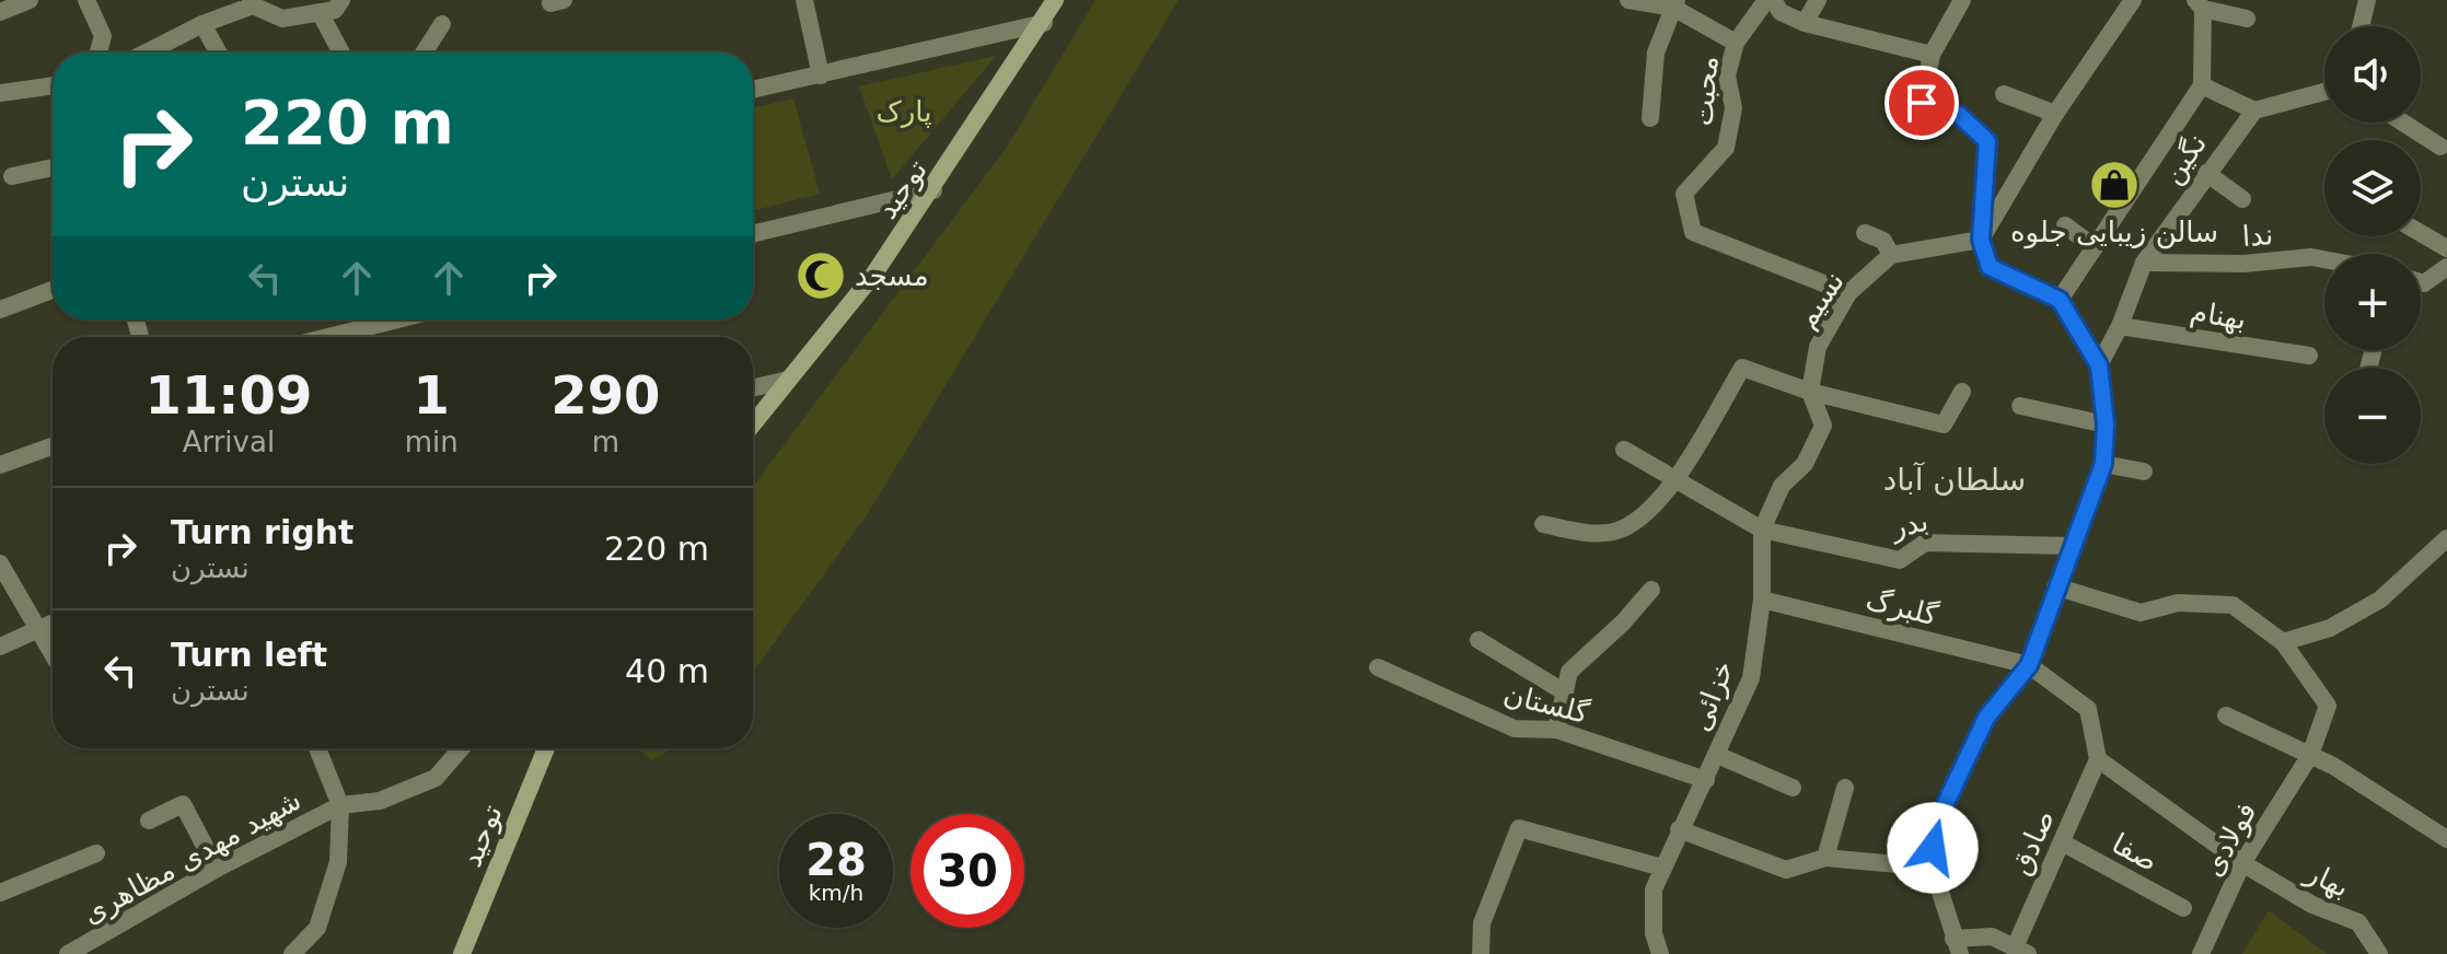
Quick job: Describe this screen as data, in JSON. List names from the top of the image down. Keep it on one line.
{"streets":{"main road":["توحید"],"street":["محبت","نگین","ندا","نسیم","بهنام","بدر","گلبرگ","خزائی","گلستان","فولادی","صادق","صفا","شهید مهدی مظاهری","بهار"]},"crossings":[["محبت","نسیم"],["نگین","ندا"],["نگین","بهنام"],["نسیم","بدر"],["نسیم","خزائی"],["بدر","خزائی"],["گلبرگ","خزائی"],["خزائی","گلستان"],["فولادی","بهار"],["صادق","صفا"]],"districts":["سلطان آباد"],"parks":["پارک"],"places":{"shop":["سالن زیبایی جلوه"],"mosque":["مسجد"]},"page":{"map_buttons":["+","−"],"turn":["220 m","نسترن"],"eta":["11:09","Arrival","1","min","290","m"],"list":[{"name":"Turn right","note":"نسترن","value":"220 m"},{"name":"Turn left","note":"نسترن","value":"40 m"}],"speed":"28 km/h","limit":"30"}}
